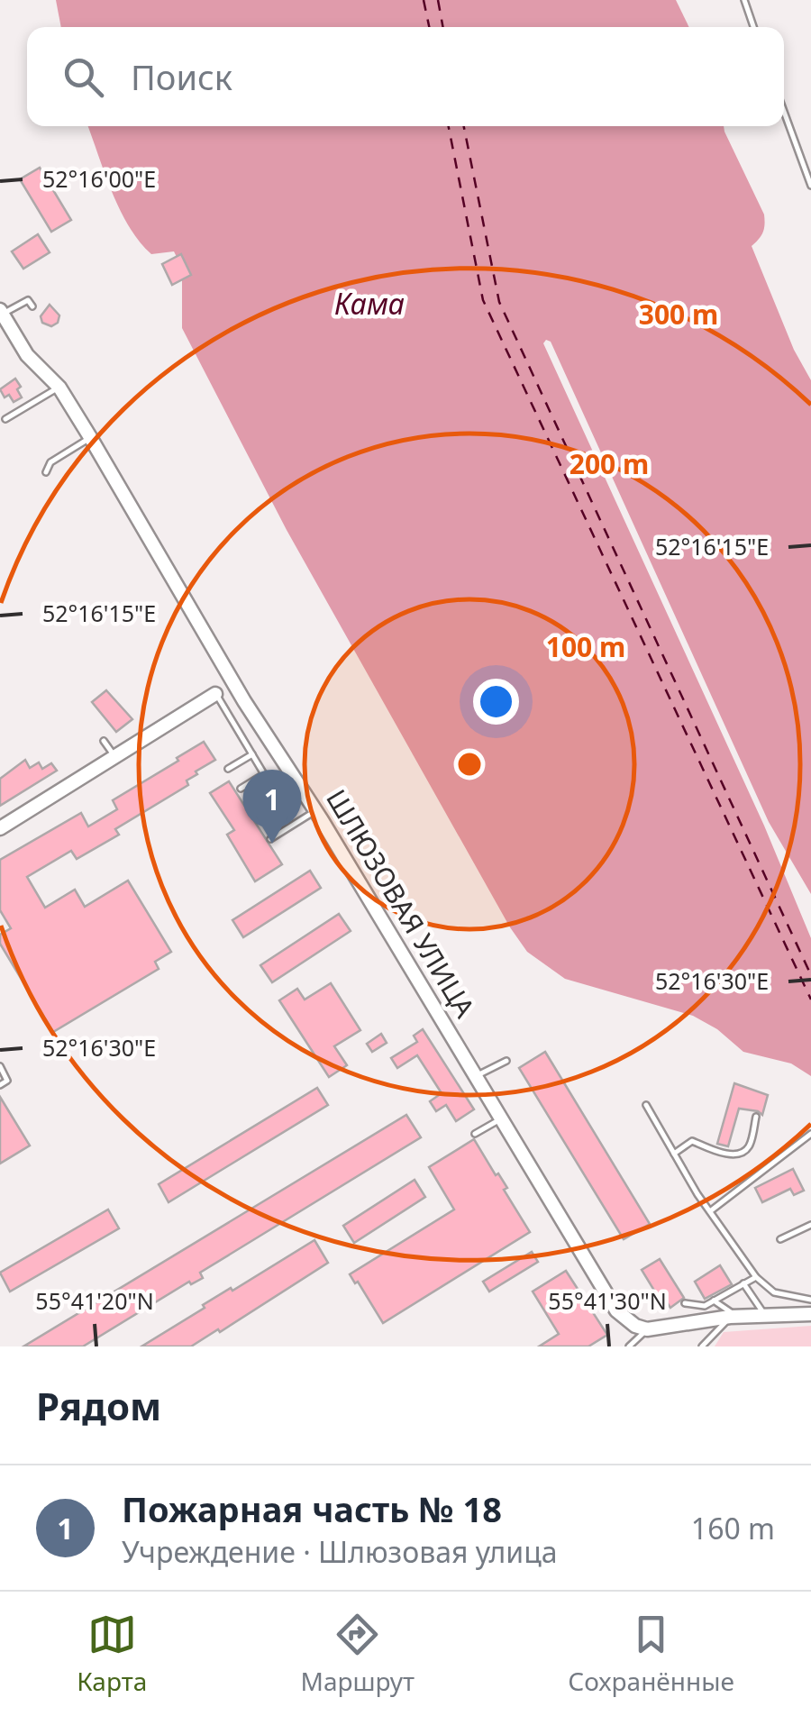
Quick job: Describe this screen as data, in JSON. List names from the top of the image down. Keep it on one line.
{"streets":{"street":["ШЛЮЗОВАЯ УЛИЦА"]},"water":["Кама"],"page":{"search":"Поиск","pins":"1","heading":"Рядом","list":[{"mark":"1","name":"Пожарная часть № 18","note":"Учреждение · Шлюзовая улица","value":"160 m"}],"nav":["Карта","Маршрут","Сохранённые"]},"coordinates":["52°16'00\"E","52°16'15\"E","52°16'30\"E","55°41'20\"N","55°41'30\"N"],"rings":["300 m","200 m","100 m"]}
